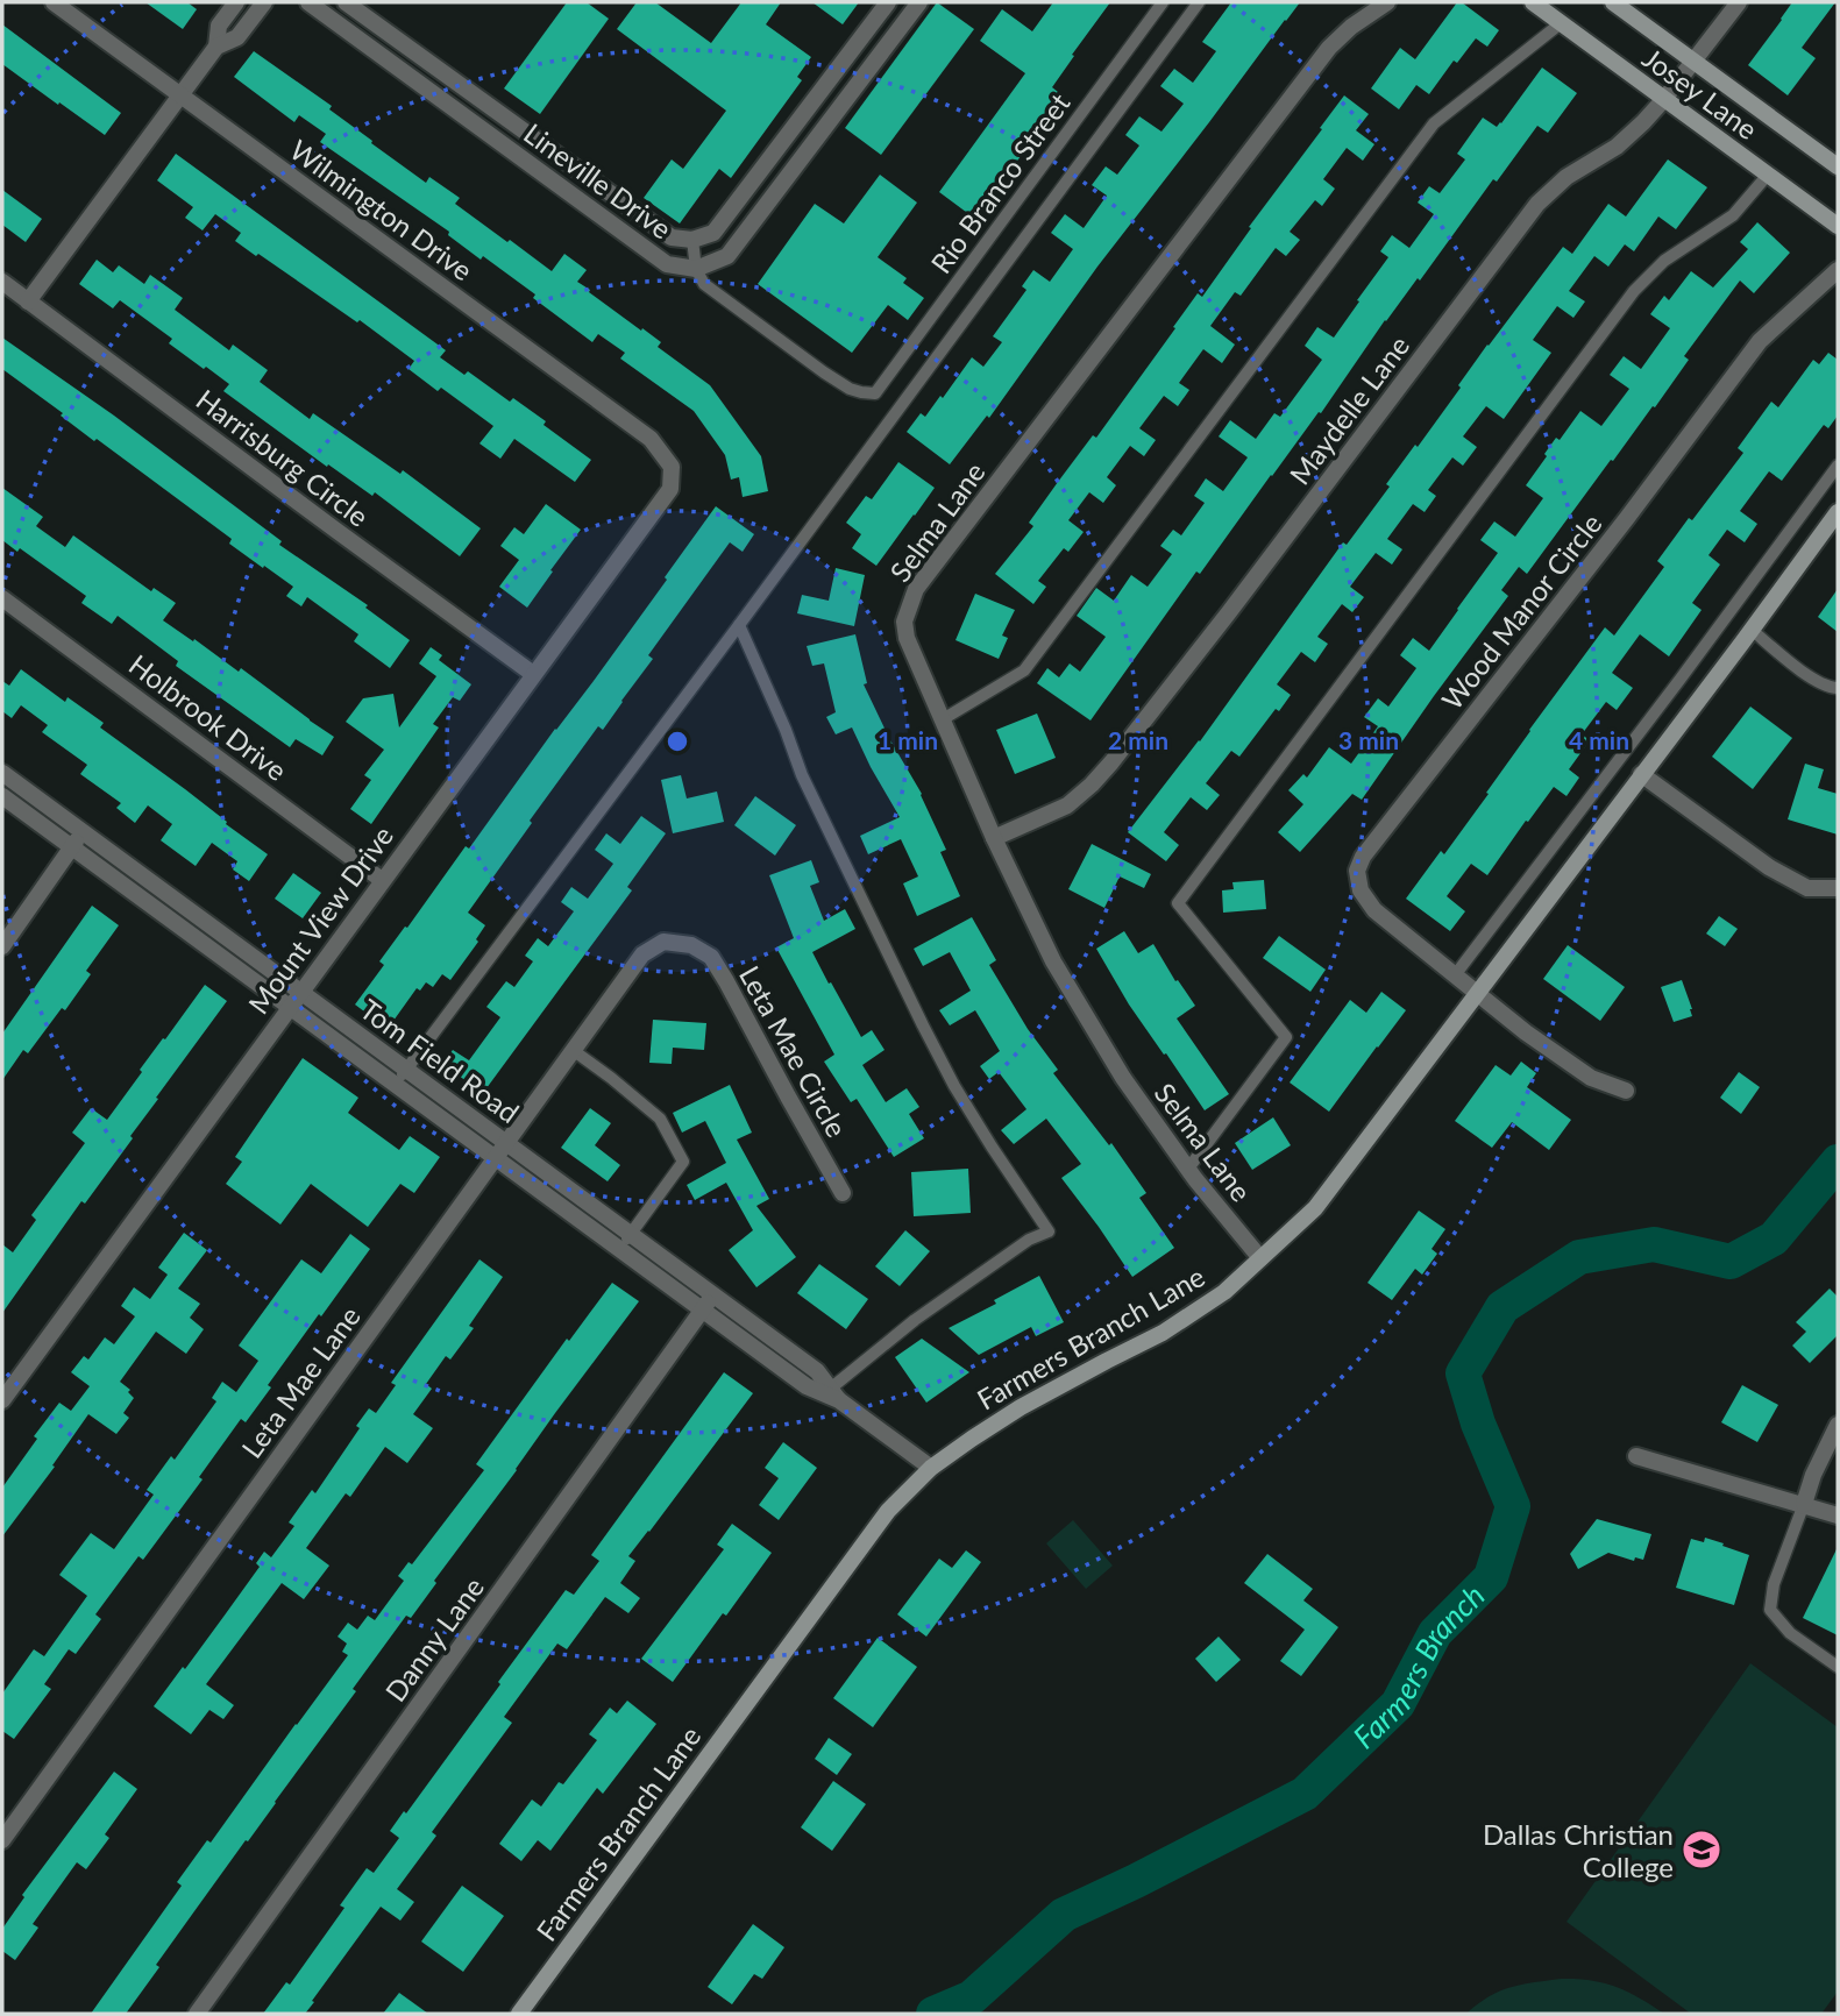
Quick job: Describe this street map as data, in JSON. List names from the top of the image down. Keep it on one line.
{"streets":{"street":["Josey Lane","Lineville Drive","Wilmington Drive","Maydelle Lane","Harrisburg Circle","Selma Lane","Wood Manor Circle","Holbrook Drive","Mount View Drive","Leta Mae Circle","Tom Field Road","Farmers Branch Lane","Leta Mae Lane","Danny Lane"],"lane":["Rio Branco Street"]},"crossings":[["Josey Lane","Maydelle Lane"],["Lineville Drive","Rio Branco Street"],["Wilmington Drive","Mount View Drive"],["Maydelle Lane","Selma Lane"],["Harrisburg Circle","Mount View Drive"],["Selma Lane","Farmers Branch Lane"],["Wood Manor Circle","Farmers Branch Lane"],["Holbrook Drive","Mount View Drive"],["Mount View Drive","Tom Field Road"],["Leta Mae Circle","Leta Mae Lane"],["Tom Field Road","Farmers Branch Lane"],["Tom Field Road","Leta Mae Lane"],["Tom Field Road","Danny Lane"]],"water":["Farmers Branch"],"places":{"school or university":["Dallas Christian College"]},"rings":["1 min","2 min","3 min","4 min"]}
